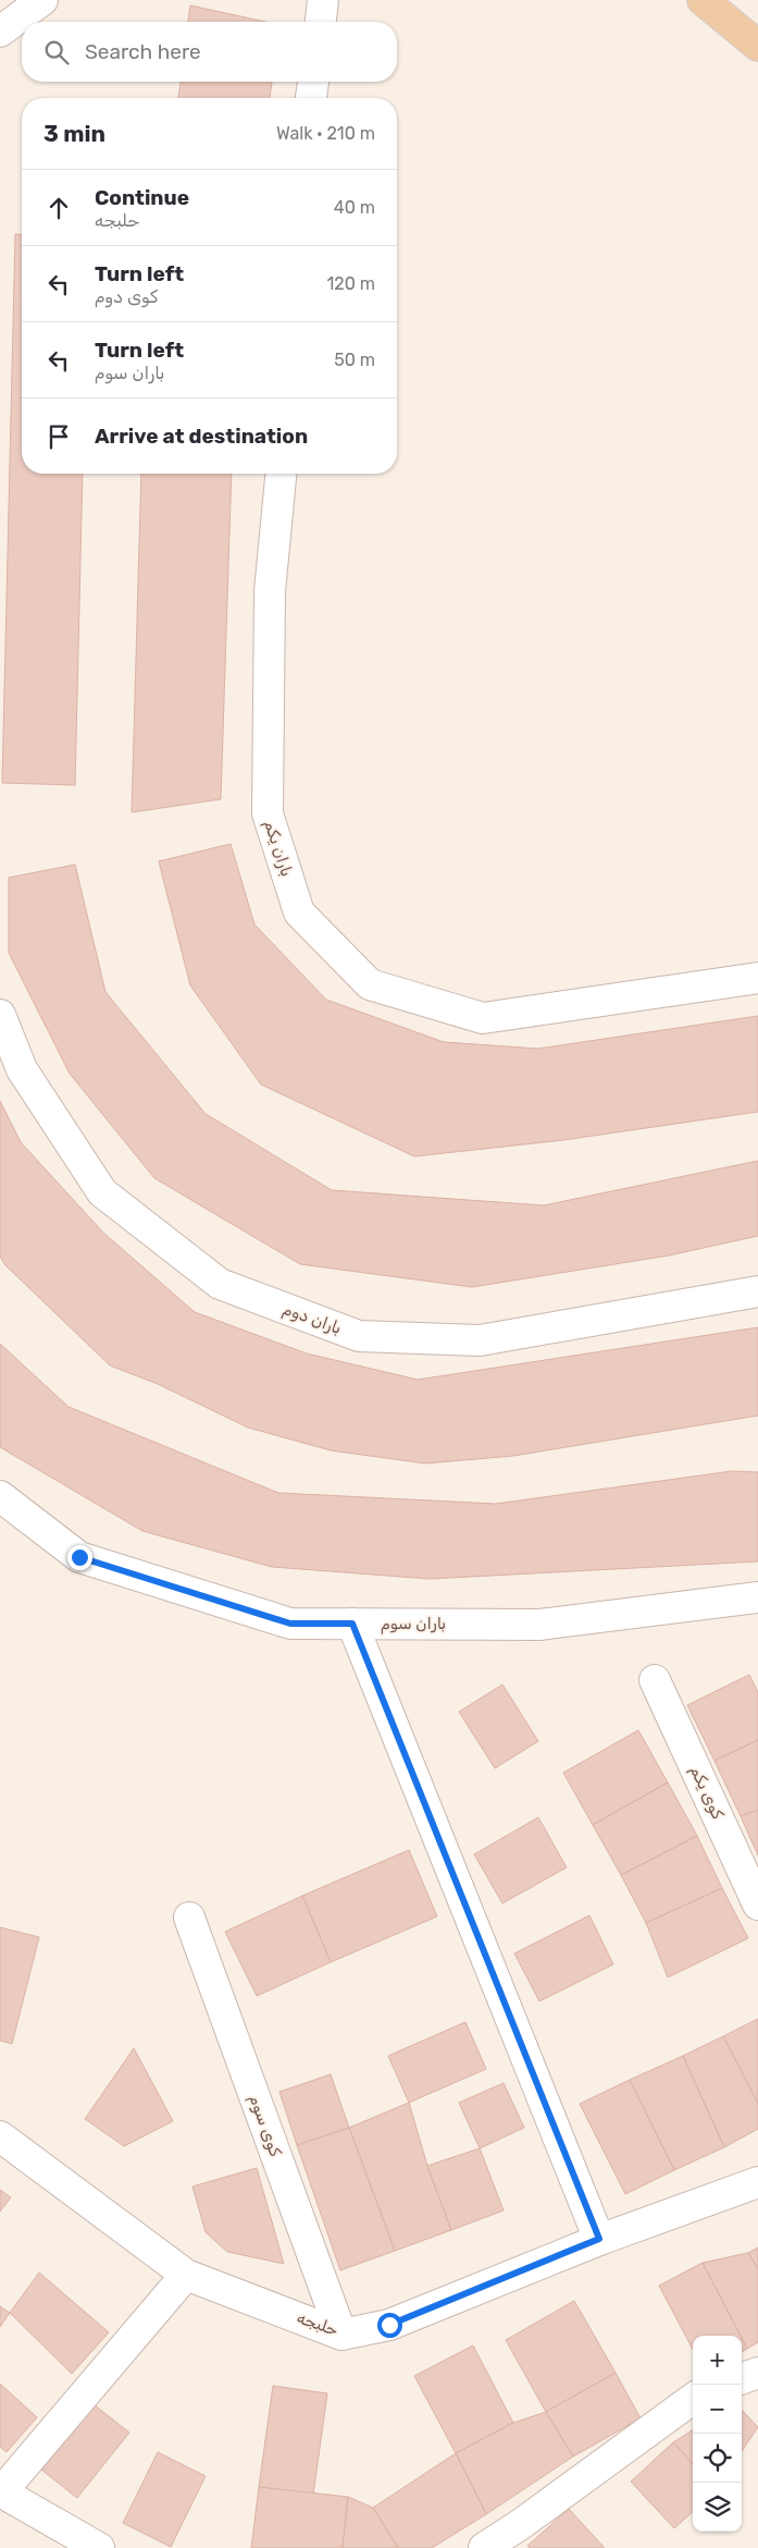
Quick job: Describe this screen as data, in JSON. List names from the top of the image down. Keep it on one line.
{"streets":{"street":["باران یکم","باران دوم","باران سوم","کوی یکم","کوی سوم","حلبجه"]},"crossings":[["کوی سوم","حلبجه"]],"page":{"search":"Search here","heading":["3 min","Walk · 210 m"],"list":[["Continue","حلبجه","40 m"],["Turn left","کوی دوم","120 m"],["Turn left","باران سوم","50 m"],"Arrive at destination"],"map_buttons":["+","−"]}}
